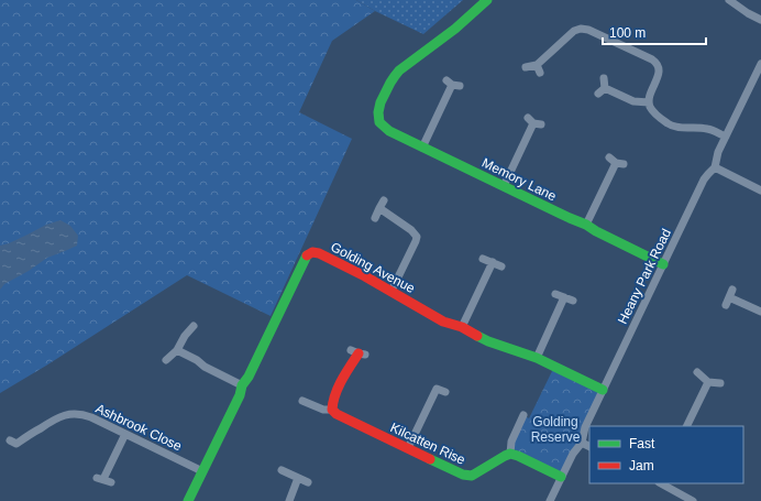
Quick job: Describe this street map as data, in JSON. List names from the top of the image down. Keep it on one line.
{"streets":{"street":["Memory Lane","Golding Avenue","Heany Park Road","Ashbrook Close","Kilcatten Rise"]},"crossings":[["Memory Lane","Heany Park Road"],["Golding Avenue","Heany Park Road"],["Golding Avenue","Ashbrook Close"]],"parks":["Golding Reserve"],"legend":["Fast","Jam"],"scale_bar":"100 m"}
